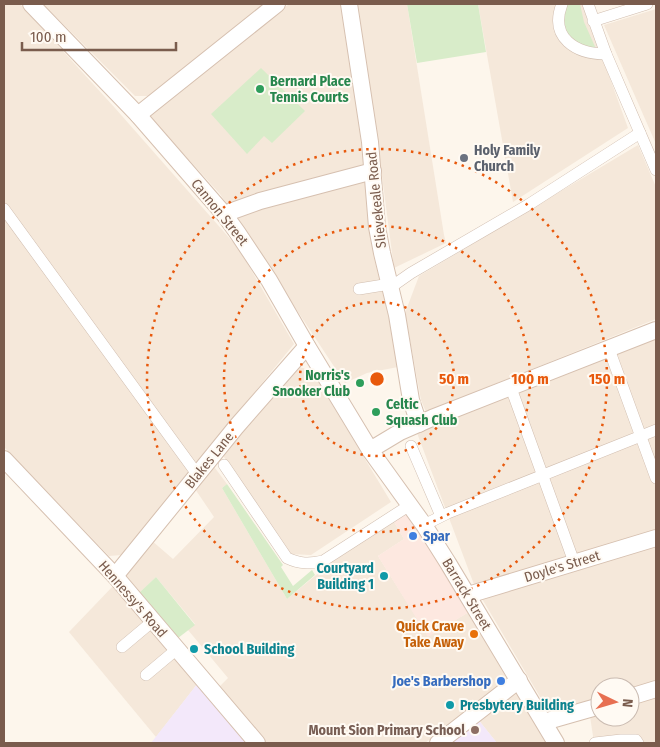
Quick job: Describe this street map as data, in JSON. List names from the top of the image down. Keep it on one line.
{"streets":{"street":["Slievekeale Road","Cannon Street","Blakes Lane","Doyle's Street","Barrack Street","Hennessy's Road"]},"crossings":[["Cannon Street","Blakes Lane"],["Cannon Street","Barrack Street"],["Blakes Lane","Hennessy's Road"],["Doyle's Street","Barrack Street"]],"places":["Bernard Place Tennis Courts","Holy Family Church","Norris's Snooker Club","Celtic Squash Club","Spar","Courtyard Building 1","Quick Crave Take Away","School Building","Joe's Barbershop","Presbytery Building","Mount Sion Primary School"],"scale_bar":"100 m","north":"right","rings":["50 m","100 m","150 m"]}
